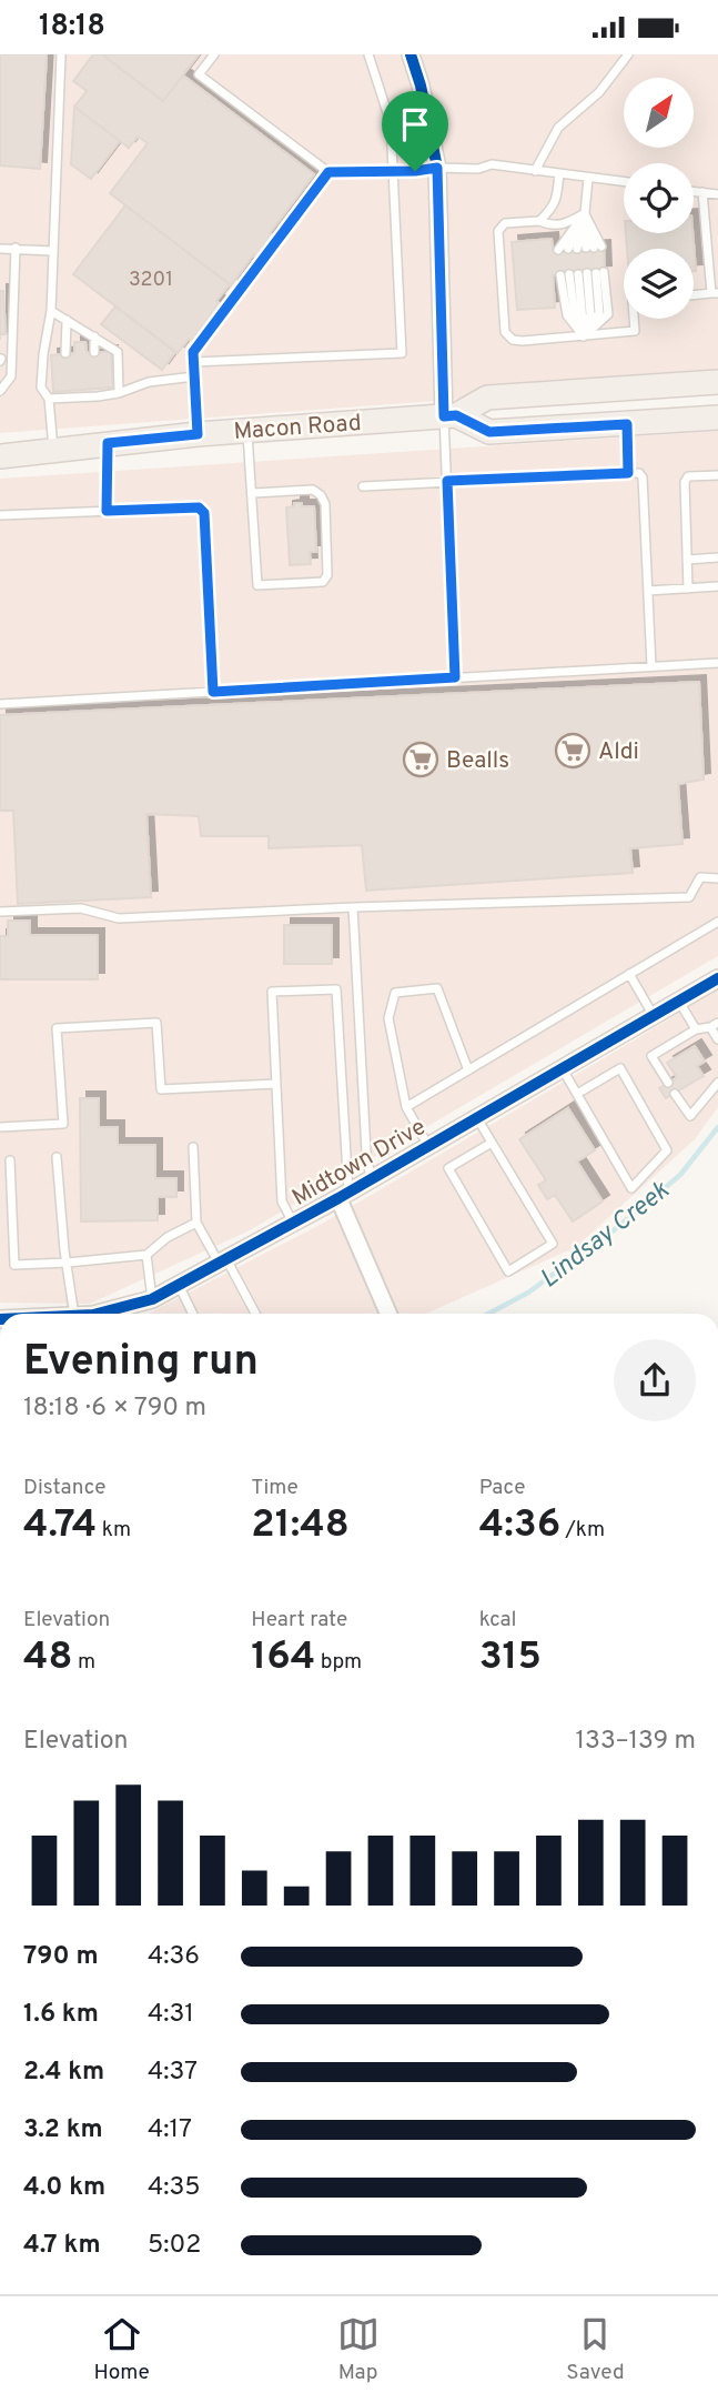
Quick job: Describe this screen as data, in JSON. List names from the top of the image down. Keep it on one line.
{"streets":{"main road":["Macon Road"],"street":["Midtown Drive"]},"water":["Lindsay Creek"],"places":{"supermarket":["Aldi","Bealls"]},"house_numbers":["3201"],"north":"top right","page":{"status":"18:18","heading":["Evening run","18:18 · 6 × 790 m"],"stats":[["Distance","4.74 km"],["Time","21:48"],["Pace","4:36 /km"],["Elevation","48 m"],["Heart rate","164 bpm"],["kcal","315"]],"chart":["Elevation","133–139 m"],"list":[{"name":"790 m","note":"4:36"},{"name":"1.6 km","note":"4:31"},{"name":"2.4 km","note":"4:37"},{"name":"3.2 km","note":"4:17"},{"name":"4.0 km","note":"4:35"},{"name":"4.7 km","note":"5:02"}],"tabs":["Home","Map","Saved"]}}
